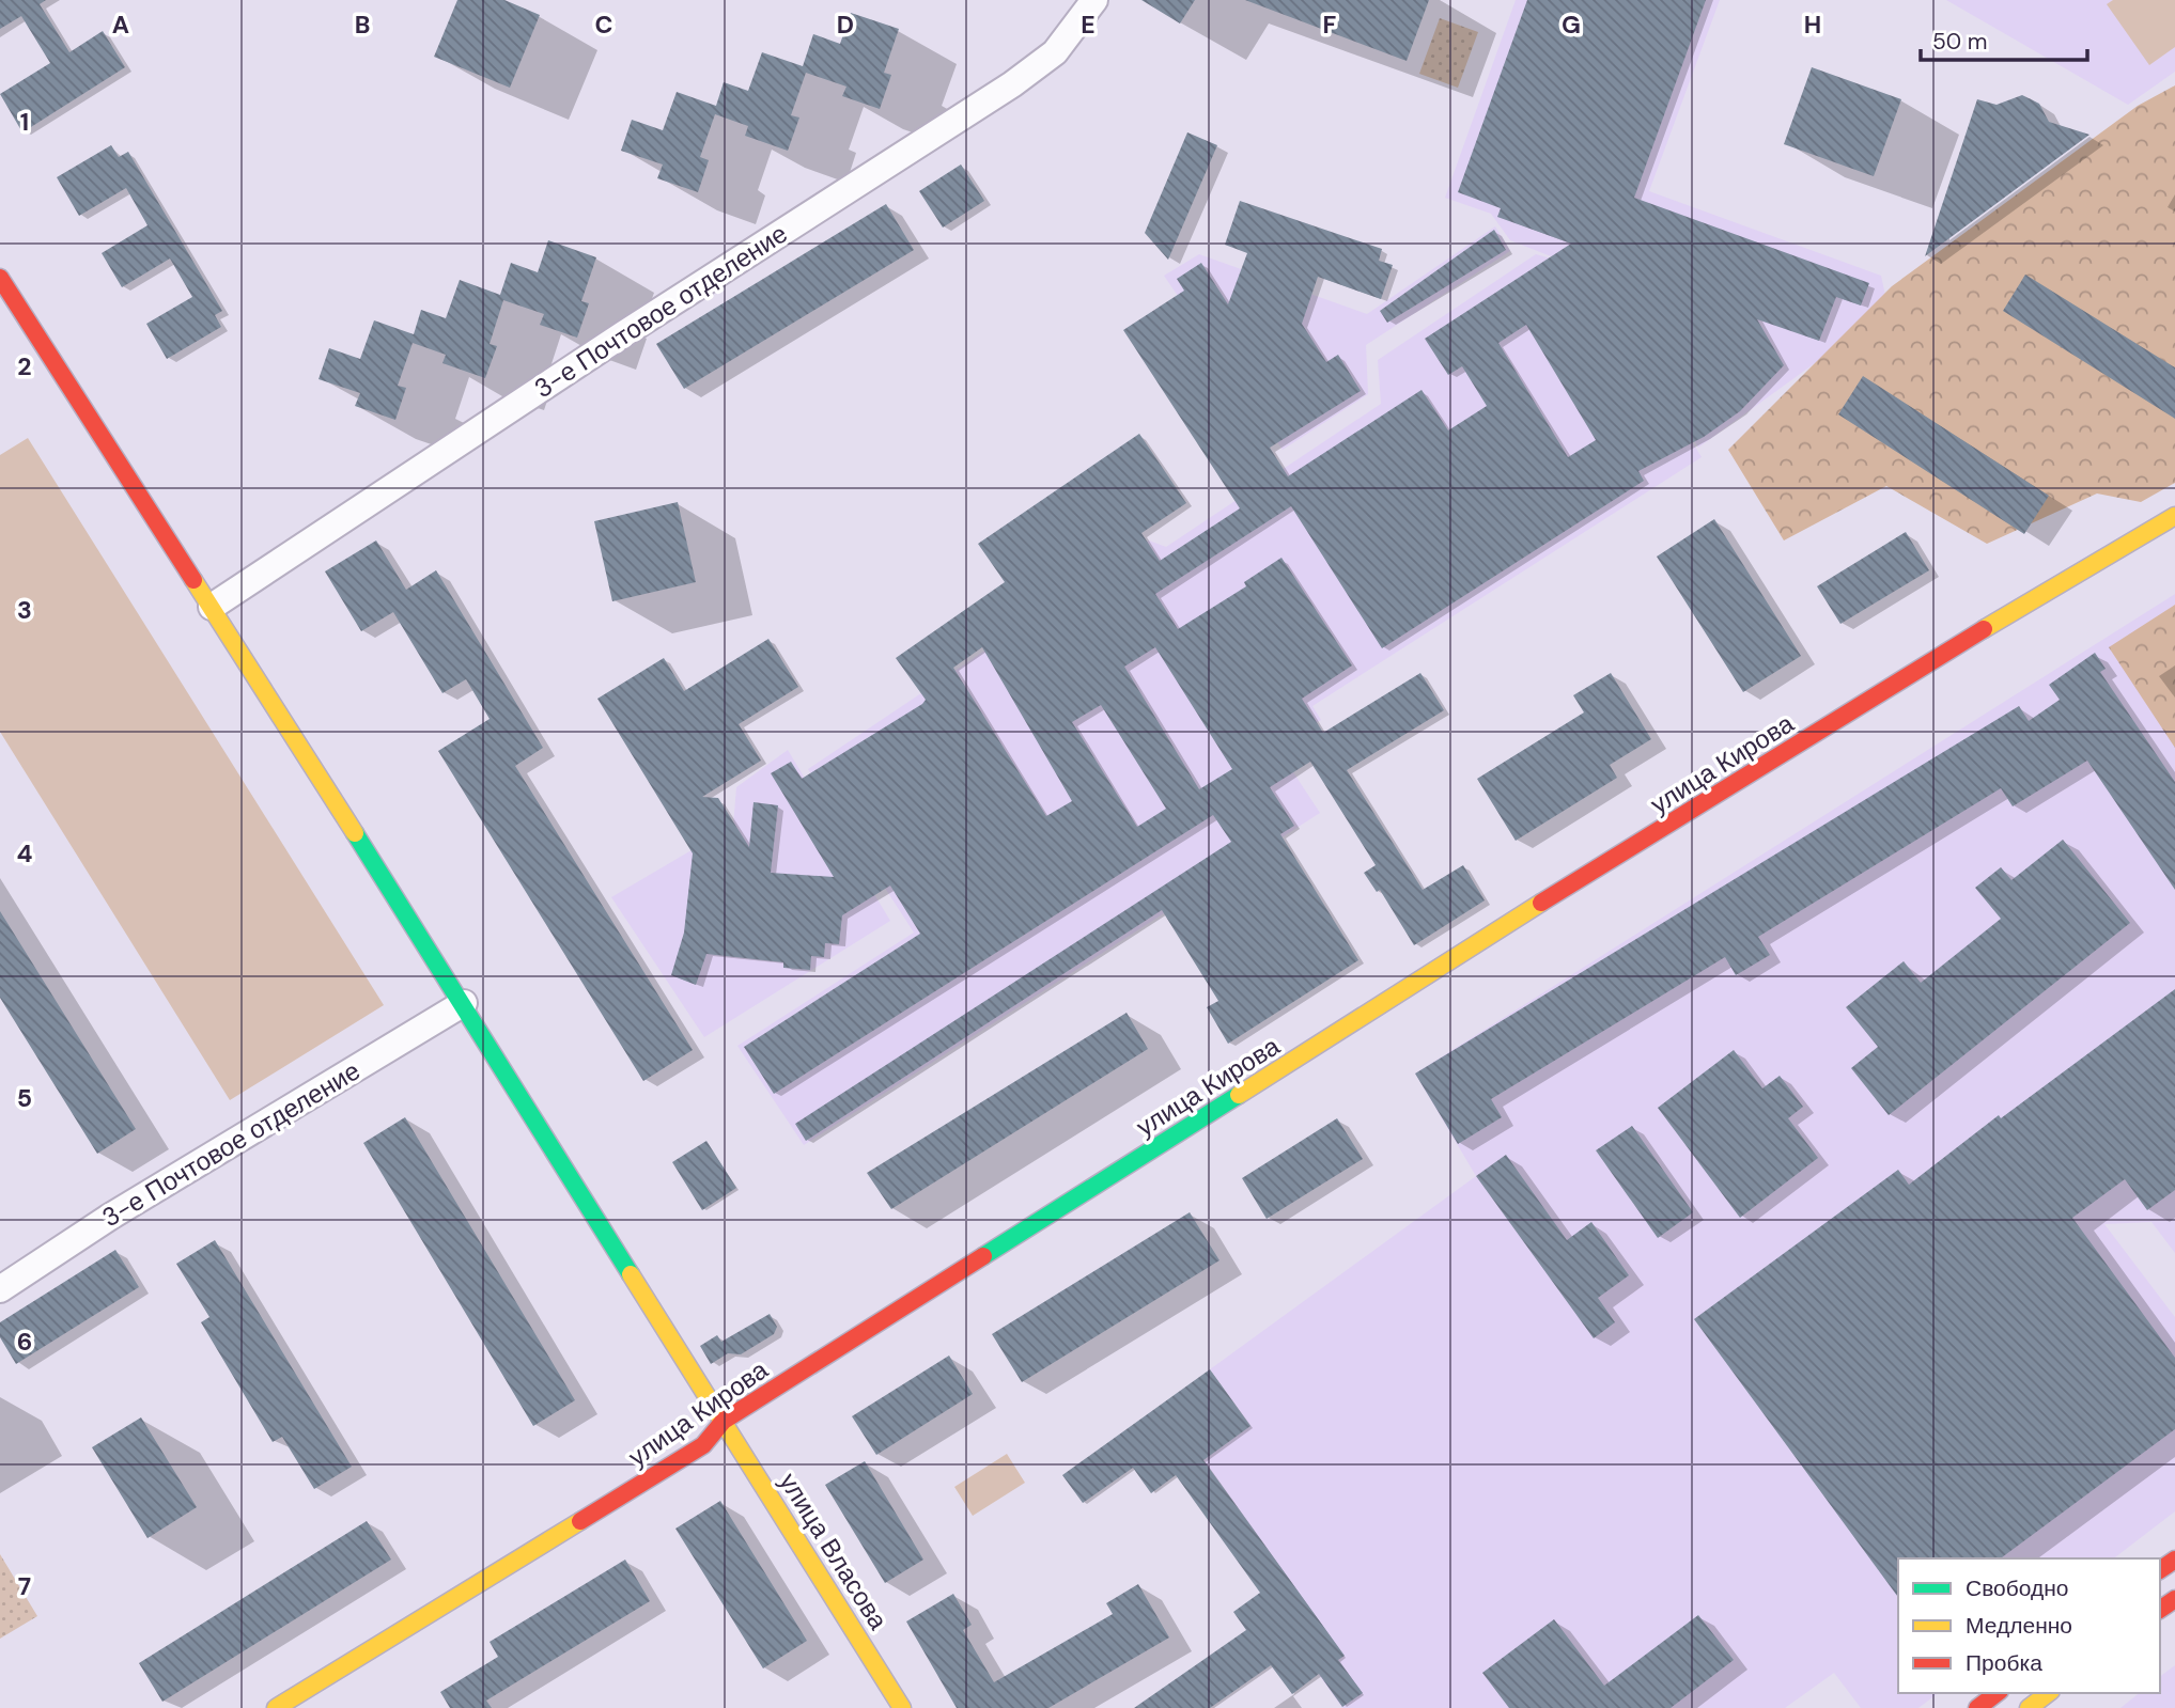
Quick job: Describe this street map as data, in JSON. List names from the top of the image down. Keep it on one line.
{"streets":{"main road":["улица Кирова","улица Власова"],"street":["3-е Почтовое отделение"]},"crossings":[["улица Кирова","улица Власова"]],"legend":["Свободно","Медленно","Пробка"],"scale_bar":"50 m","grid":{"columns":["A","B","C","D","E","F","G","H"],"rows":["1","2","3","4","5","6","7"]}}
